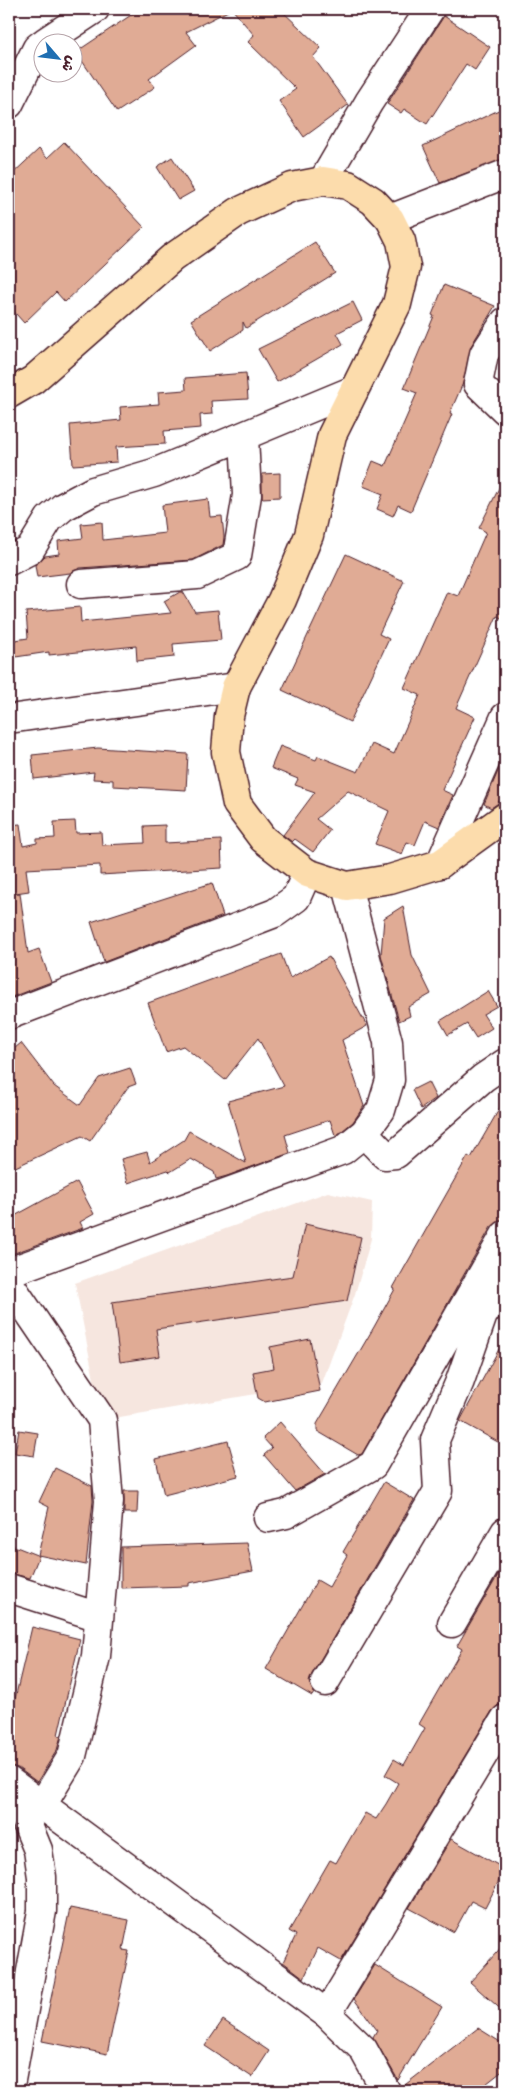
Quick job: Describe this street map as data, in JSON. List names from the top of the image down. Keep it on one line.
{"north":"bottom right"}
